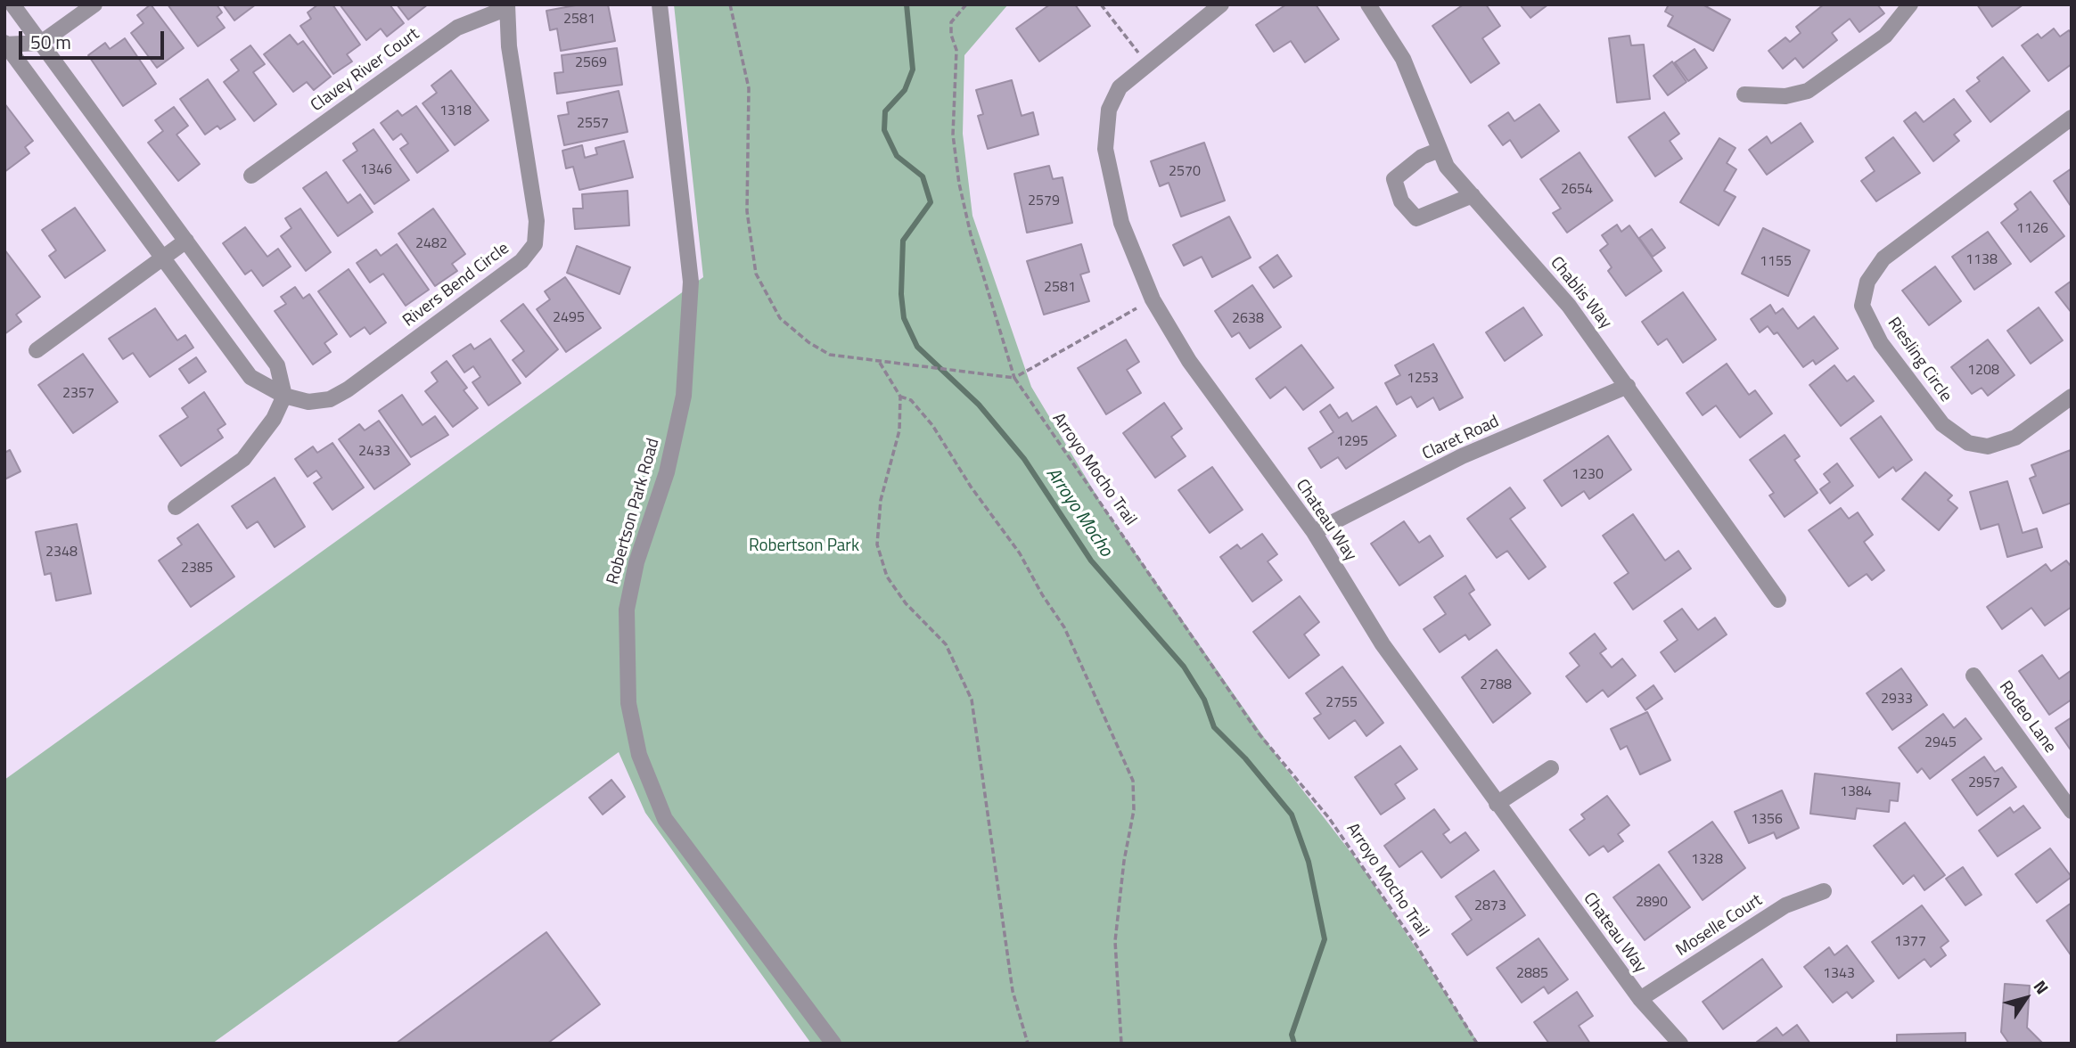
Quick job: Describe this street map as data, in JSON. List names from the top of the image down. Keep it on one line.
{"streets":{"street":["Clavey River Court","Rivers Bend Circle","Chablis Way","Riesling Circle","Claret Road","Robertson Park Road","Chateau Way","Rodeo Lane","Moselle Court"],"path":["Arroyo Mocho Trail"]},"crossings":[["Clavey River Court","Rivers Bend Circle"],["Chablis Way","Claret Road"],["Claret Road","Chateau Way"],["Chateau Way","Moselle Court"]],"water":["Arroyo Mocho"],"parks":["Robertson Park"],"house_numbers":["2581","2569","1318","2557","1346","2570","2654","2579","1126","2482","1138","1155","2581","2495","2638","1208","1253","2357","1295","2433","1230","2348","2385","2788","2933","2755","2945","2957","1384","1356","1328","2890","2873","1377","2885","1343"],"scale_bar":"50 m","north":"top right"}
